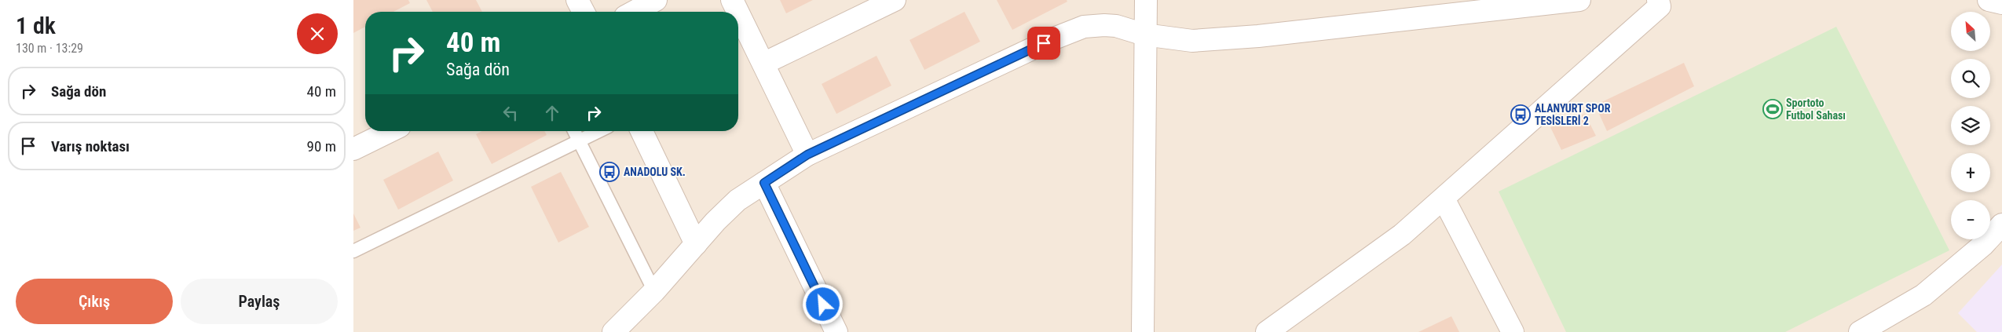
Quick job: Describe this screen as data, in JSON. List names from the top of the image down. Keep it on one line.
{"places":{"sports":["Sportoto Futbol Sahası"],"bus stop":["ALANYURT SPOR TESİSLERİ 2","ANADOLU SK."]},"north":"top left","page":{"heading":["1 dk","130 m · 13:29"],"map_buttons":["+","−"],"turn":["40 m","Sağa dön"],"list":[{"name":"Sağa dön","value":"40 m"},{"name":"Varış noktası","value":"90 m"}],"buttons":["Çıkış","Paylaş"]}}
